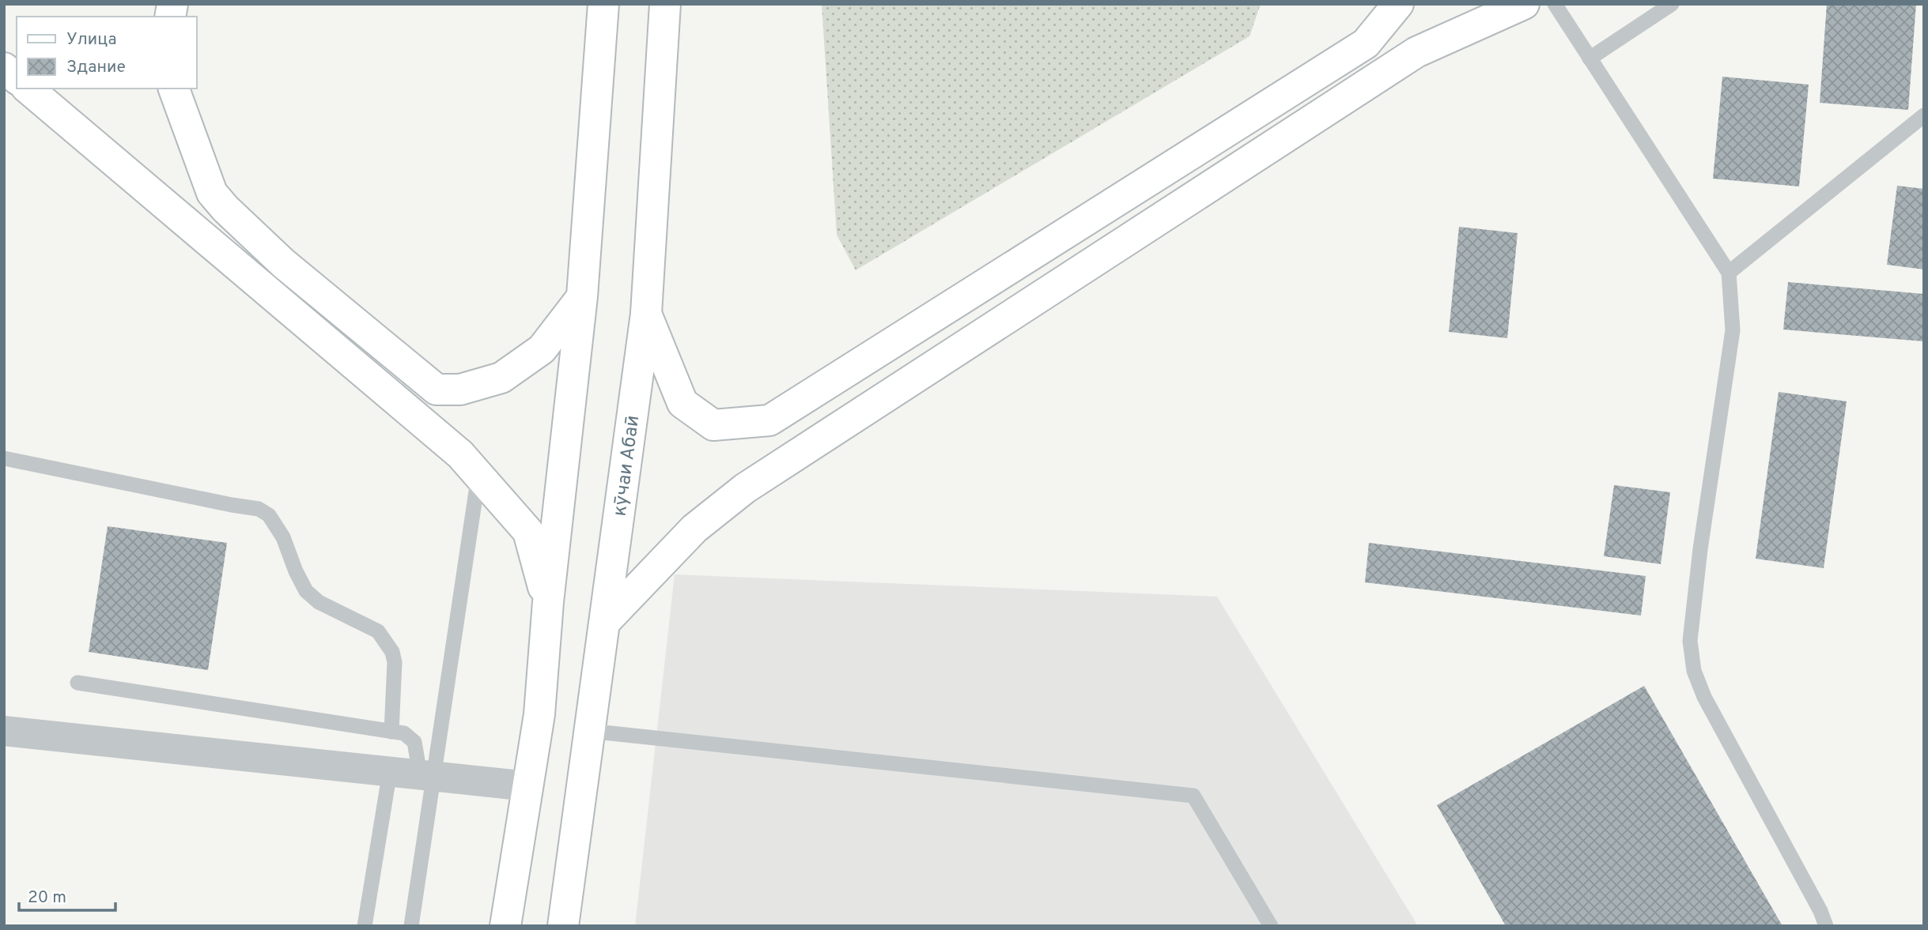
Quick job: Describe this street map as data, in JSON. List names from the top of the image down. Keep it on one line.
{"streets":{"main road":["кӯчаи Абаӣ"]},"legend":["Улица","Здание"],"scale_bar":"20 m"}
